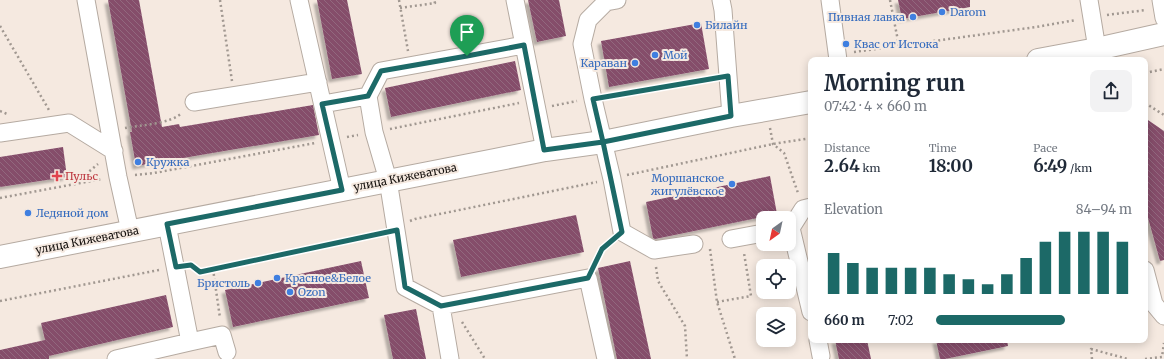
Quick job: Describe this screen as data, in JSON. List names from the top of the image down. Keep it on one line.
{"streets":{"main road":["улица Кижеватова"]},"places":{"other":["Darom","Пивная лавка","Билайн","Квас от Истока","Мой","Караван","Кружка","Моршанское жигулёвское","Ледяной дом","Красное&Белое","Бристоль","Ozon"],"health":["Пульс"]},"north":"bottom left","page":{"heading":["Morning run","07:42 · 4 × 660 m"],"stats":[["Distance","2.64 km"],["Time","18:00"],["Pace","6:49 /km"]],"chart":["Elevation","84–94 m"],"list":[{"name":"660 m","note":"7:02"}]}}
